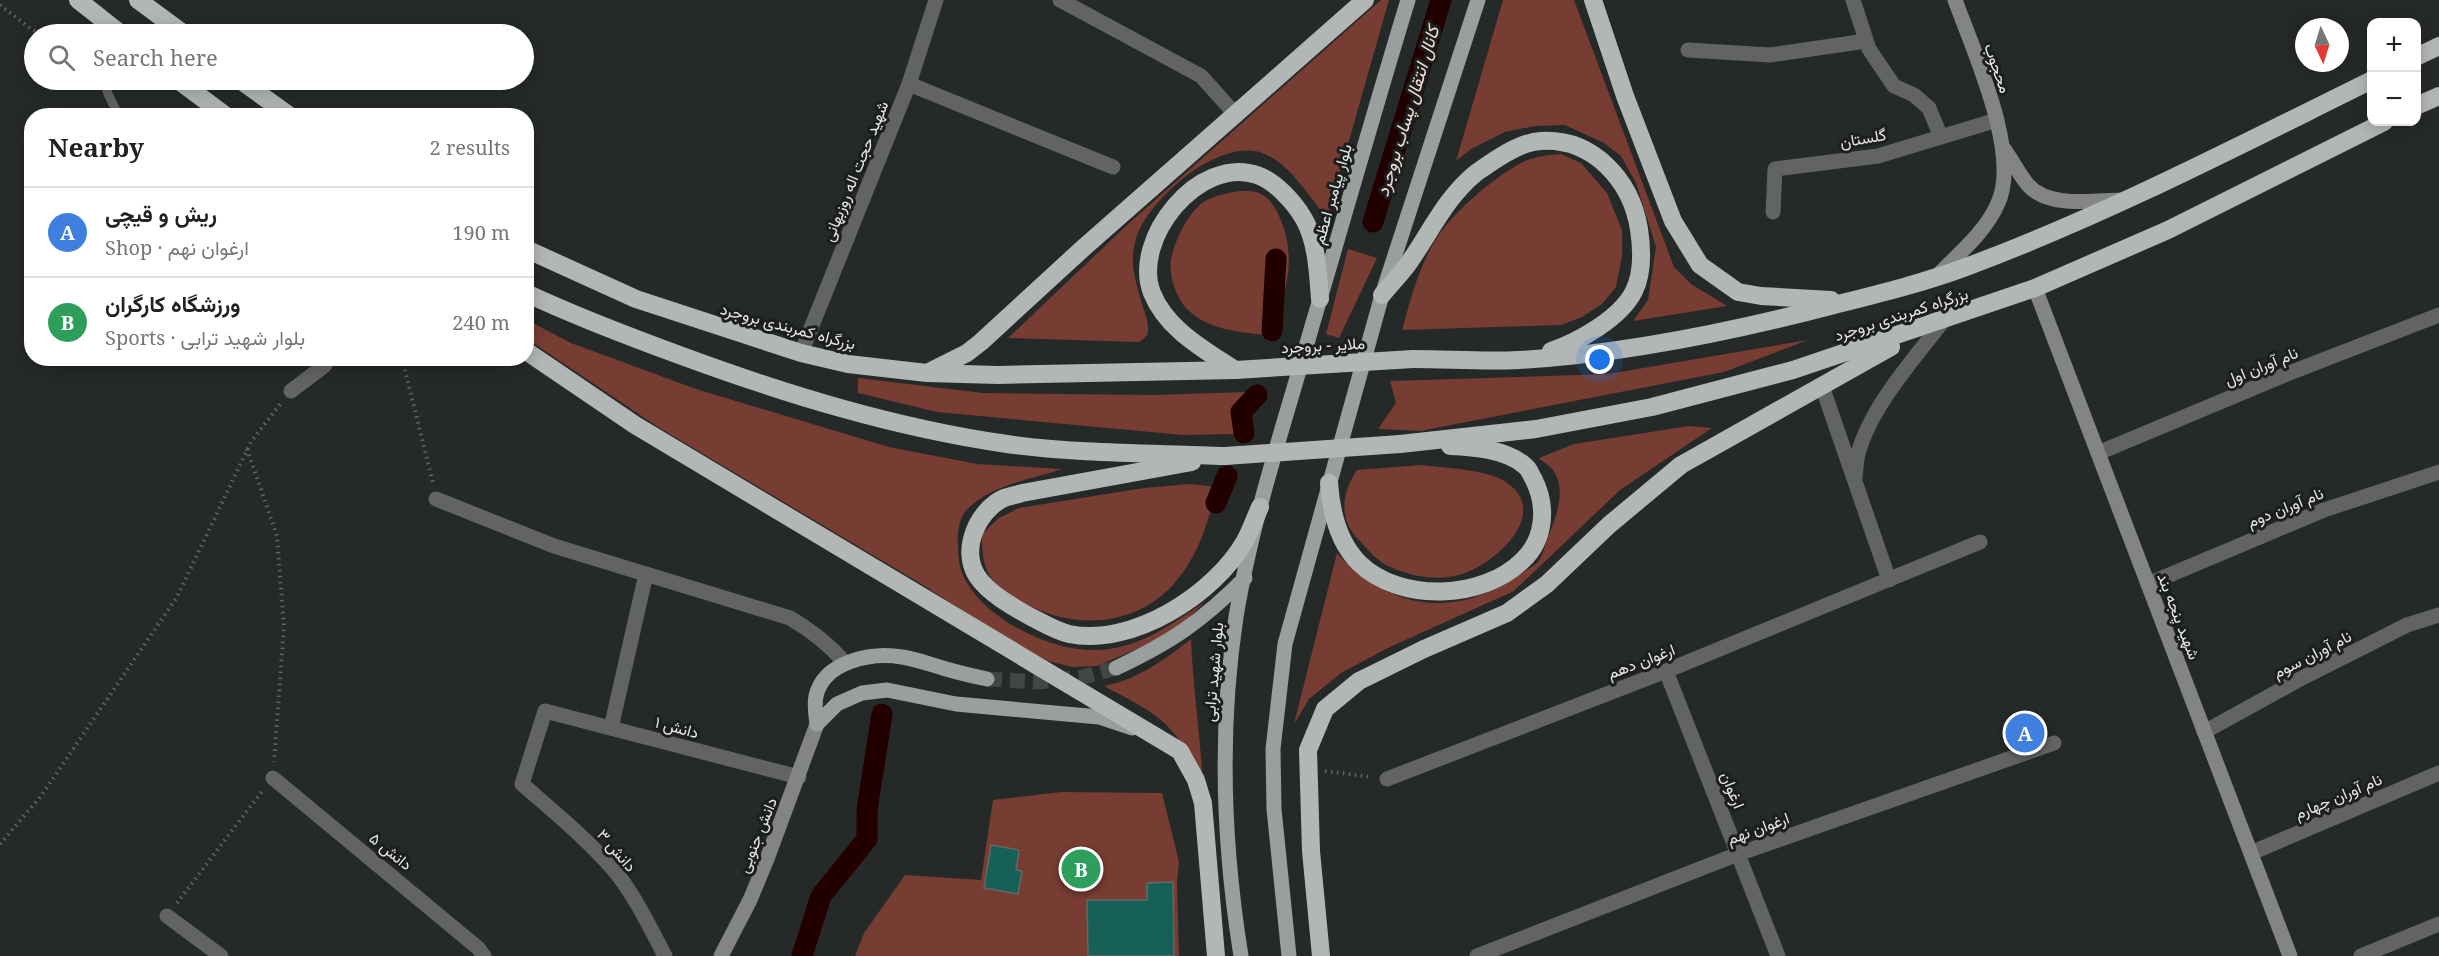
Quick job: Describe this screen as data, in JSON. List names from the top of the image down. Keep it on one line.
{"streets":{"highway":["بزرگراه کمربندی بروجرد","ملایر - بروجرد"],"main road":["بلوار پیامبر اعظم","بلوار شهید ترابی"],"street":["محجوب","گلستان","شهید حجت اله روزبهانی","نام آوران اول","نام آوران دوم","شهید پنجه بند","نام آوران سوم","ارغوان دهم","دانش ۱","ارغوان","نام آوران چهارم","ارغوان نهم","دانش جنوبی","دانش ۳","دانش ۵"]},"crossings":[["محجوب","گلستان"],["شهید حجت اله روزبهانی","بزرگراه کمربندی بروجرد"],["بلوار پیامبر اعظم","بلوار شهید ترابی"],["بزرگراه کمربندی بروجرد","ملایر - بروجرد"],["بزرگراه کمربندی بروجرد","شهید پنجه بند"],["نام آوران اول","شهید پنجه بند"],["نام آوران دوم","شهید پنجه بند"],["شهید پنجه بند","نام آوران سوم"],["شهید پنجه بند","نام آوران چهارم"],["ارغوان دهم","ارغوان"],["دانش ۱","دانش جنوبی"],["دانش ۱","دانش ۳"],["ارغوان","ارغوان نهم"]],"water":["کانال انتقال پساب بروجرد"],"north":"bottom","page":{"map_buttons":["+","−"],"search":"Search here","heading":["Nearby","2 results"],"list":[{"mark":"A","name":"ریش و قیچی","note":"Shop · ارغوان نهم","value":"190 m"},{"mark":"B","name":"ورزشگاه کارگران","note":"Sports · بلوار شهید ترابی","value":"240 m"}],"pins":["A","B"]}}
